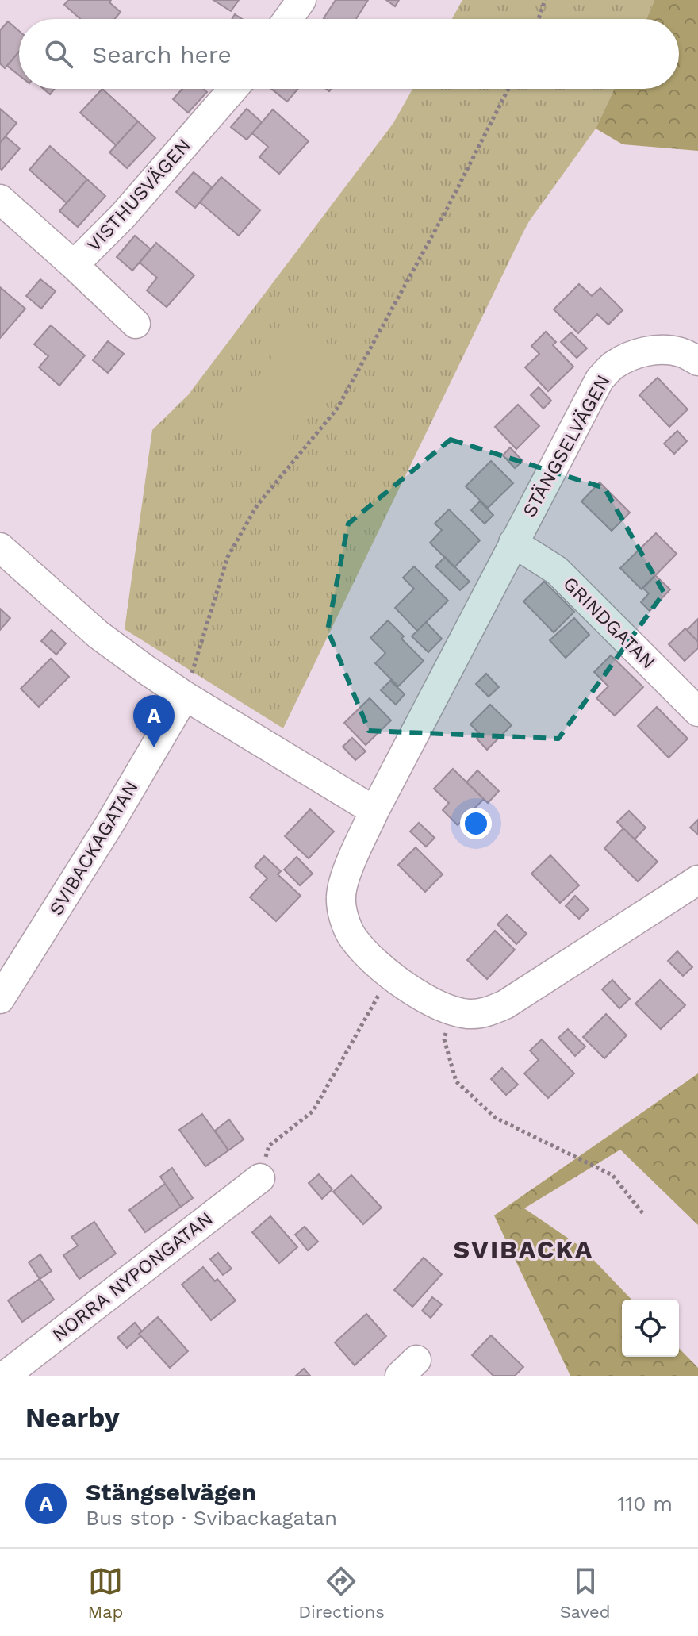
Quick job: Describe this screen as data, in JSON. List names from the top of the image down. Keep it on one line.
{"streets":{"street":["VISTHUSVÄGEN","STÄNGSELVÄGEN","GRINDGATAN","SVIBACKAGATAN","NORRA NYPONGATAN"]},"crossings":[["STÄNGSELVÄGEN","GRINDGATAN"]],"districts":["SVIBACKA"],"page":{"search":"Search here","pins":"A","heading":"Nearby","list":[{"mark":"A","name":"Stängselvägen","note":"Bus stop · Svibackagatan","value":"110 m"}],"nav":["Map","Directions","Saved"]}}
